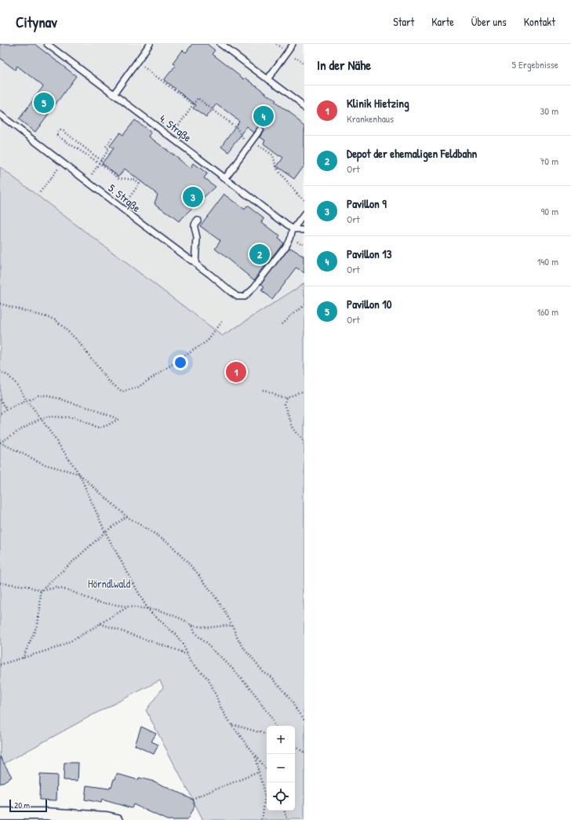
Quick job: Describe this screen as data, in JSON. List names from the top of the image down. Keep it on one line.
{"streets":{"lane":["4. Straße","5. Straße"]},"crossings":[["4. Straße","5. Straße"]],"parks":["Hörndlwald"],"scale_bar":"20 m","page":{"header":"Citynav","nav":["Start","Karte","Über uns","Kontakt"],"heading":["In der Nähe","5 Ergebnisse"],"list":[{"mark":"1","name":"Klinik Hietzing","note":"Krankenhaus","value":"30 m"},{"mark":"2","name":"Depot der ehemaligen Feldbahn","note":"Ort","value":"70 m"},{"mark":"3","name":"Pavillon 9","note":"Ort","value":"90 m"},{"mark":"4","name":"Pavillon 13","note":"Ort","value":"140 m"},{"mark":"5","name":"Pavillon 10","note":"Ort","value":"160 m"}],"pins":["5","4","3","2","1"],"map_buttons":["+","−"],"scale":"20 m"}}
